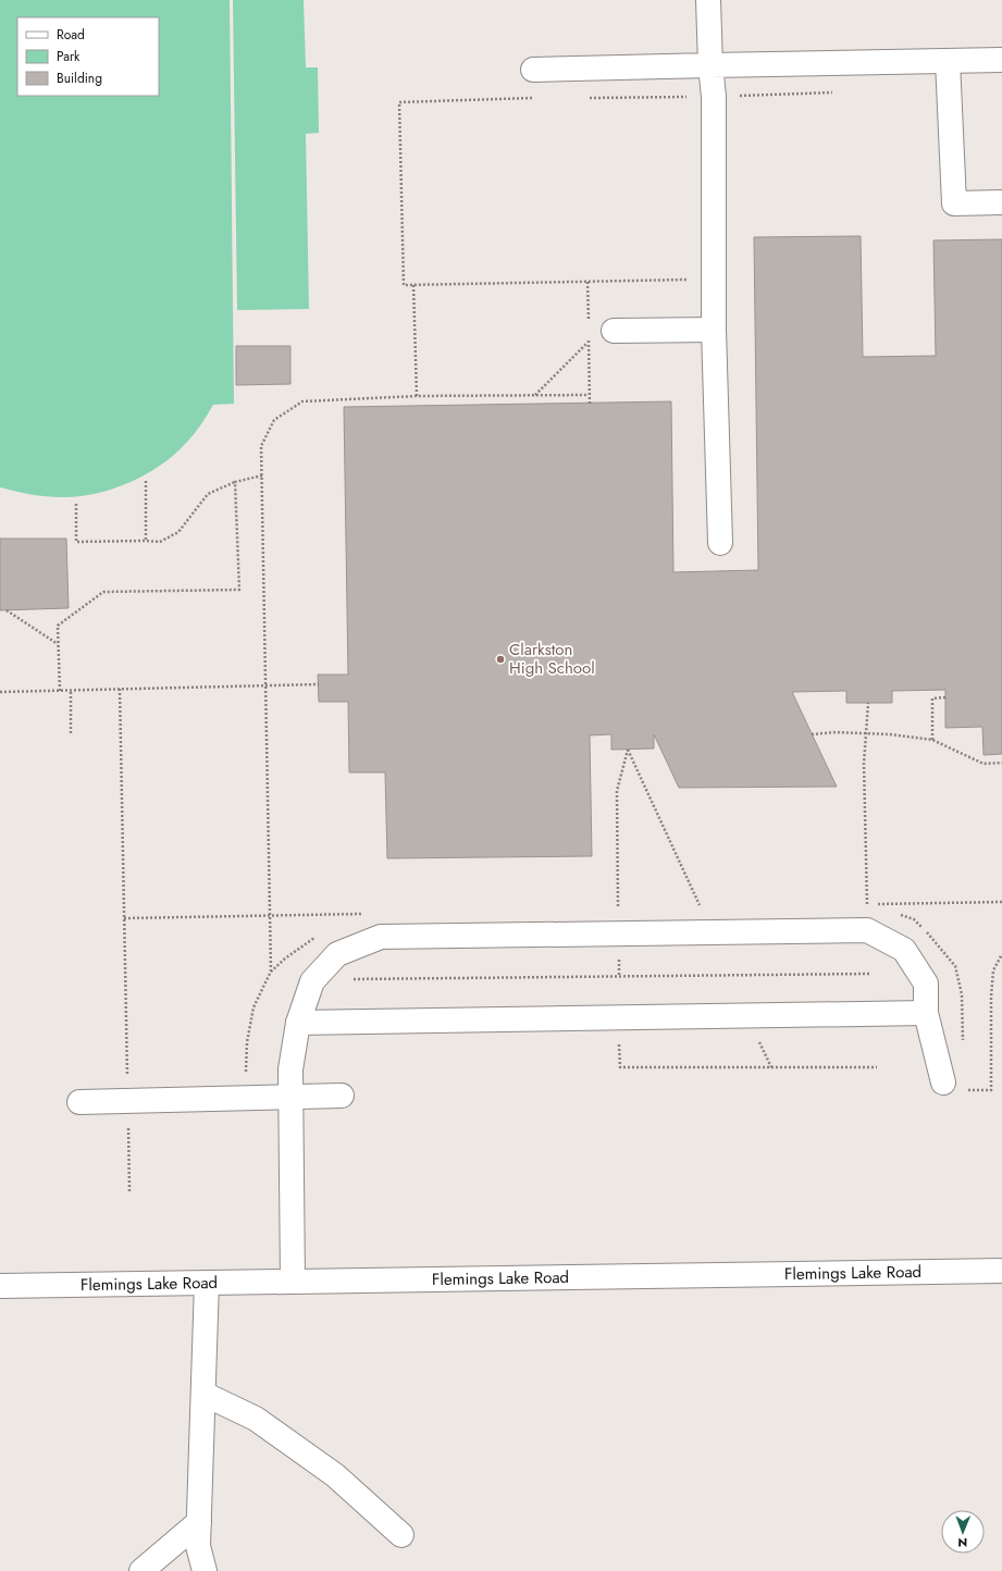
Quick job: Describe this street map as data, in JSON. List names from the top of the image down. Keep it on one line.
{"streets":{"street":["Flemings Lake Road"]},"places":["Clarkston High School"],"legend":["Road","Park","Building"],"north":"bottom"}
